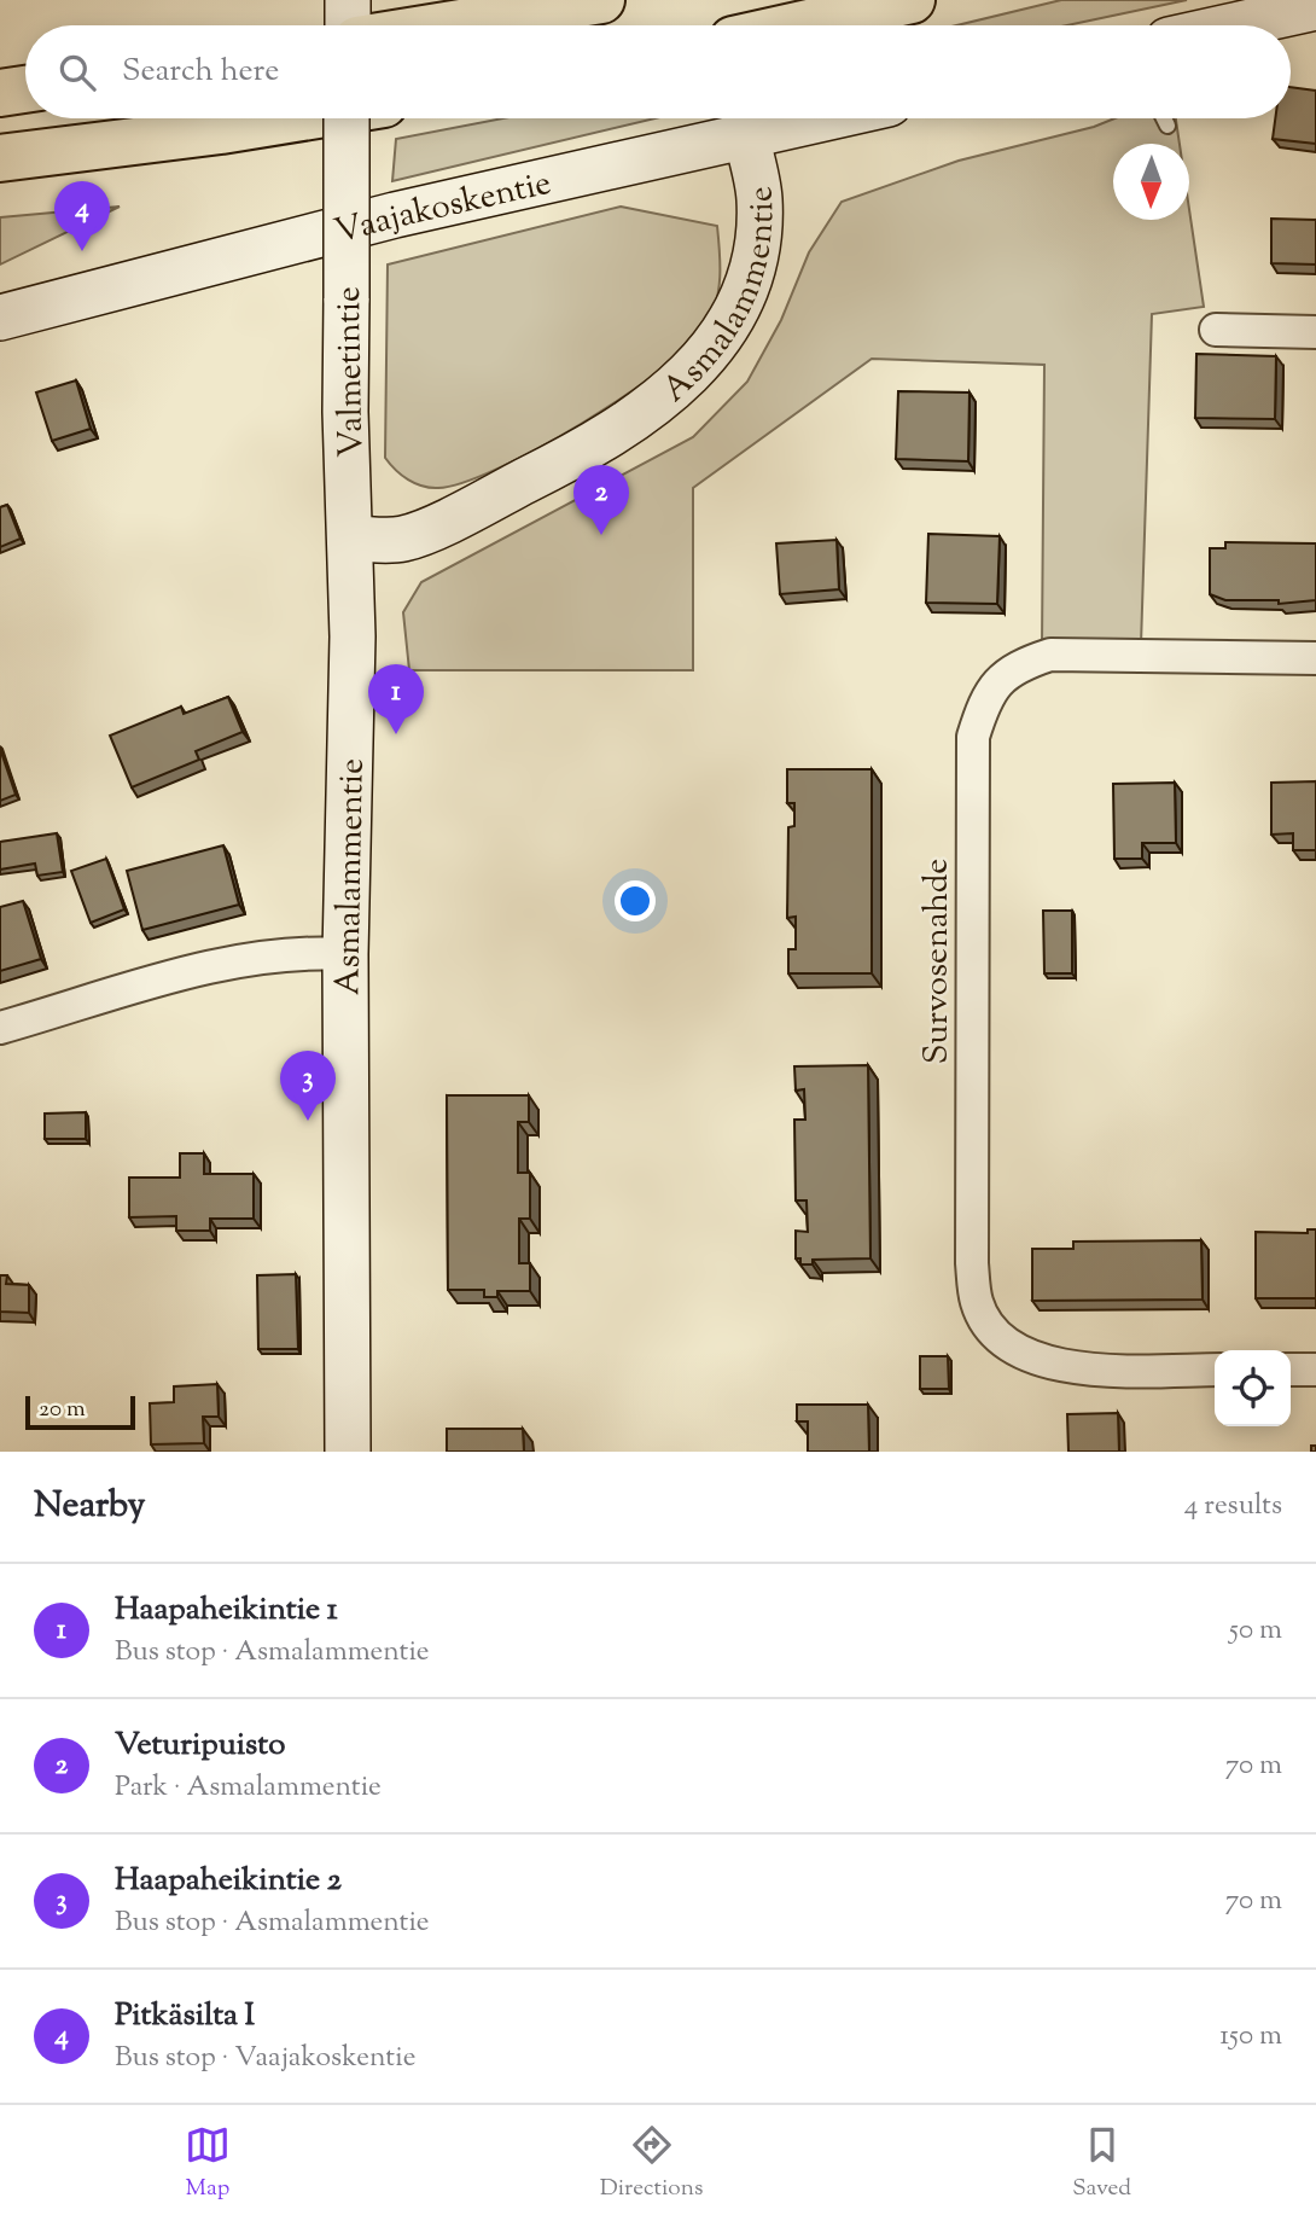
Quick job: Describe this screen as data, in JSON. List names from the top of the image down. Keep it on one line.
{"streets":{"street":["Vaajakoskentie","Asmalammentie","Valmetintie","Survosenahde"]},"crossings":[["Vaajakoskentie","Asmalammentie"],["Asmalammentie","Valmetintie"]],"scale_bar":"20 m","north":"bottom","page":{"search":"Search here","pins":["4","2","1","3"],"scale":"20 m","heading":["Nearby","4 results"],"list":[{"mark":"1","name":"Haapaheikintie 1","note":"Bus stop · Asmalammentie","value":"50 m"},{"mark":"2","name":"Veturipuisto","note":"Park · Asmalammentie","value":"70 m"},{"mark":"3","name":"Haapaheikintie 2","note":"Bus stop · Asmalammentie","value":"70 m"},{"mark":"4","name":"Pitkäsilta I","note":"Bus stop · Vaajakoskentie","value":"150 m"}],"nav":["Map","Directions","Saved"]}}
